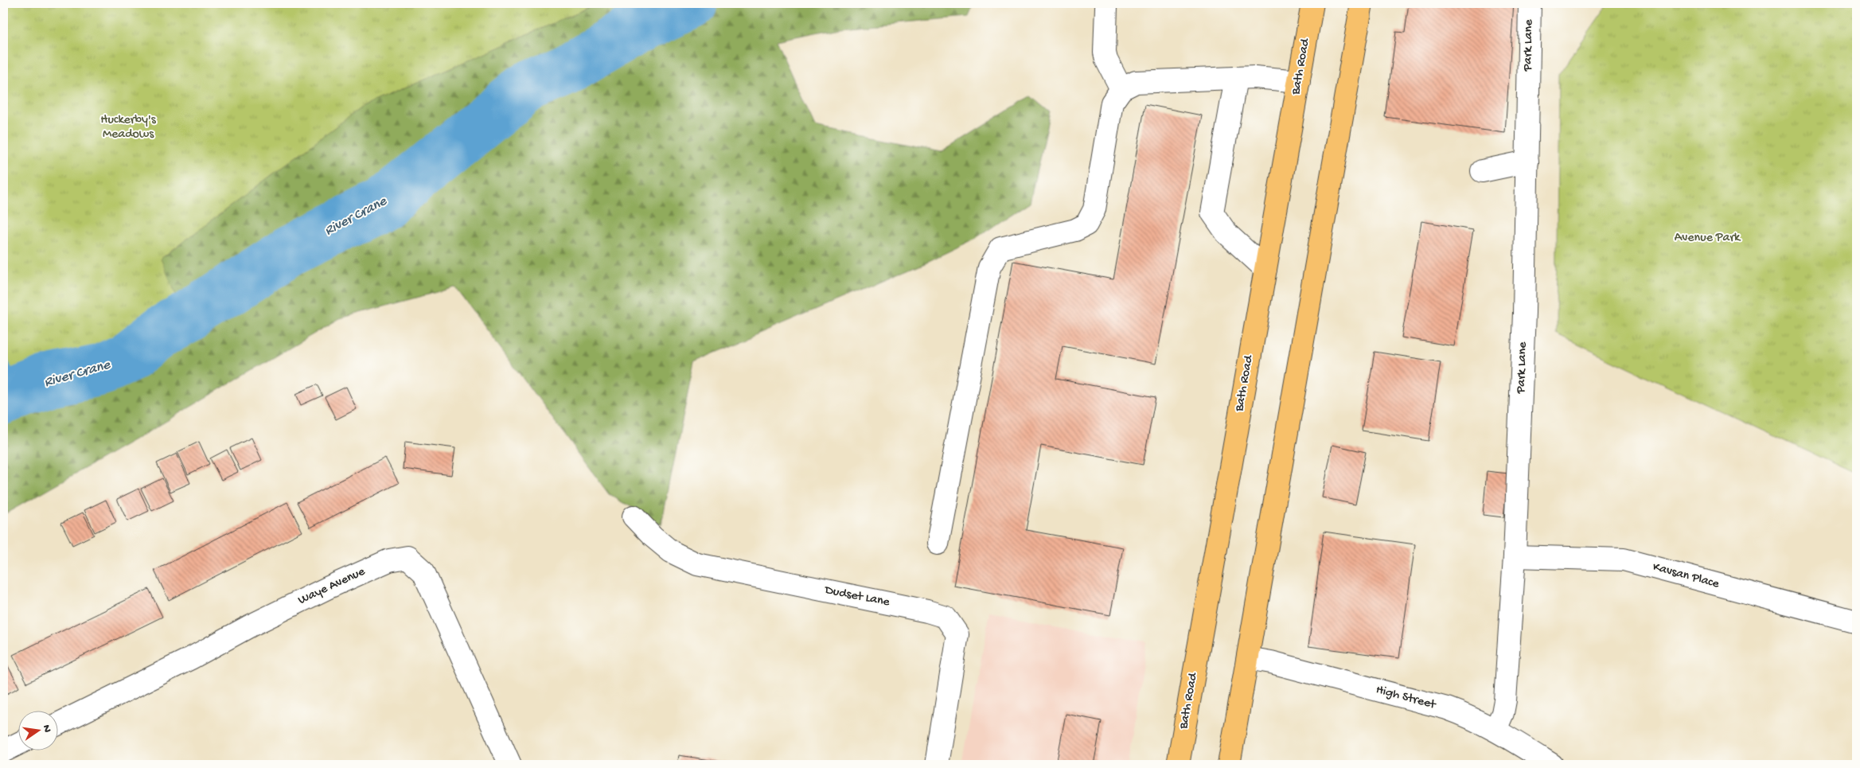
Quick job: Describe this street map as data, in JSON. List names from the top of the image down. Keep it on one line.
{"streets":{"highway":["Bath Road"],"street":["Park Lane","Kavsan Place","Waye Avenue","Dudset Lane","High Street"]},"crossings":[["Park Lane","Kavsan Place"],["Park Lane","High Street"]],"water":["River Crane"],"parks":["Huckerby's Meadows","Avenue Park"],"north":"right"}
